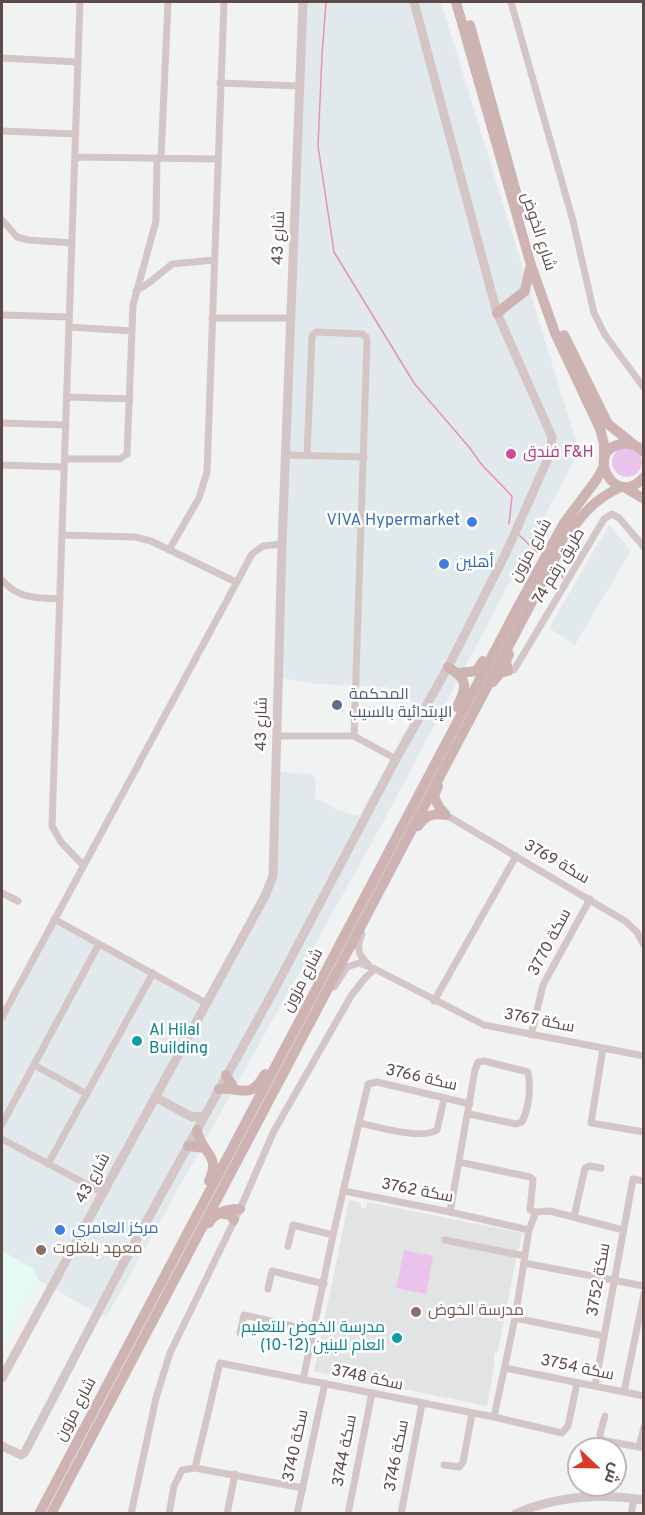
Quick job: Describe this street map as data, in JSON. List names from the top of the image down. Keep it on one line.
{"streets":{"main road":["شارع الخوض","شارع مزون"],"street":["شارع 43","طريق رقم 74","سكة 3769","سكة 3770","سكة 3767","سكة 3766","سكة 3762","سكة 3752","سكة 3754","سكة 3748","سكة 3740","سكة 3744","سكة 3746"]},"crossings":[["شارع الخوض","شارع مزون"],["سكة 3769","سكة 3770"],["سكة 3770","سكة 3767"],["سكة 3766","سكة 3762"],["سكة 3752","سكة 3754"],["سكة 3754","سكة 3748"],["سكة 3748","سكة 3740"],["سكة 3748","سكة 3744"],["سكة 3748","سكة 3746"]],"places":["فندق F&H","VIVA Hypermarket","أهلين","المحكمة الإبتدائية بالسيب","Al Hilal Building","مركز العامري","معهد بلغلوت","مدرسة الخوض","مدرسة الخوض للتعليم العام للبنين (12-10)"],"north":"right"}
